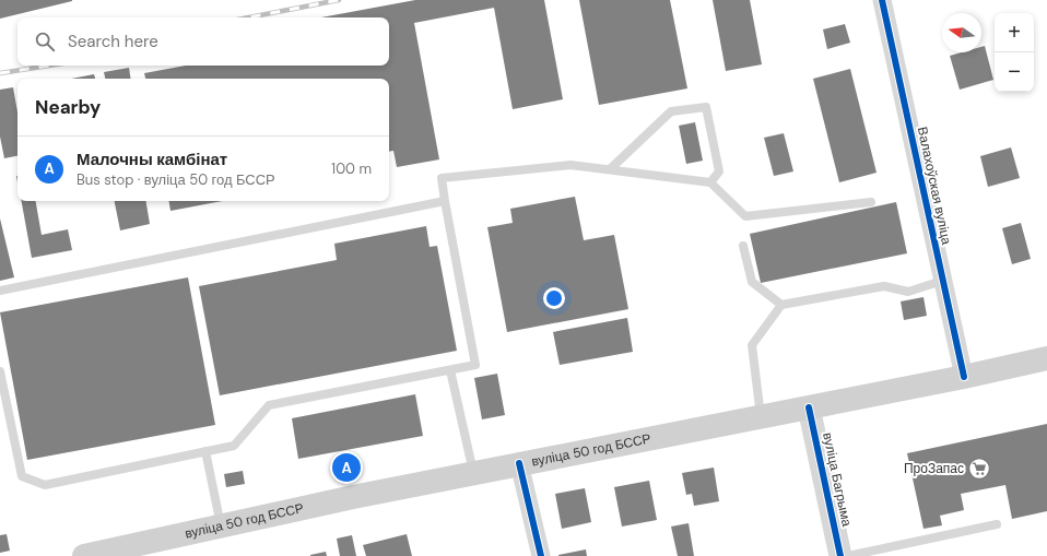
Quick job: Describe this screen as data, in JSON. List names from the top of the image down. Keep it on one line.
{"streets":{"main road":["вуліца 50 год БССР"],"street":["Валахоўская вуліца","вуліца Багрыма"]},"crossings":[["Валахоўская вуліца","вуліца 50 год БССР"],["вуліца 50 год БССР","вуліца Багрыма"]],"places":{"supermarket":["ПроЗапас"]},"north":"left","page":{"map_buttons":["+","−"],"search":"Search here","heading":"Nearby","list":[{"mark":"A","name":"Малочны камбінат","note":"Bus stop · вуліца 50 год БССР","value":"100 m"}],"pins":"A"}}
